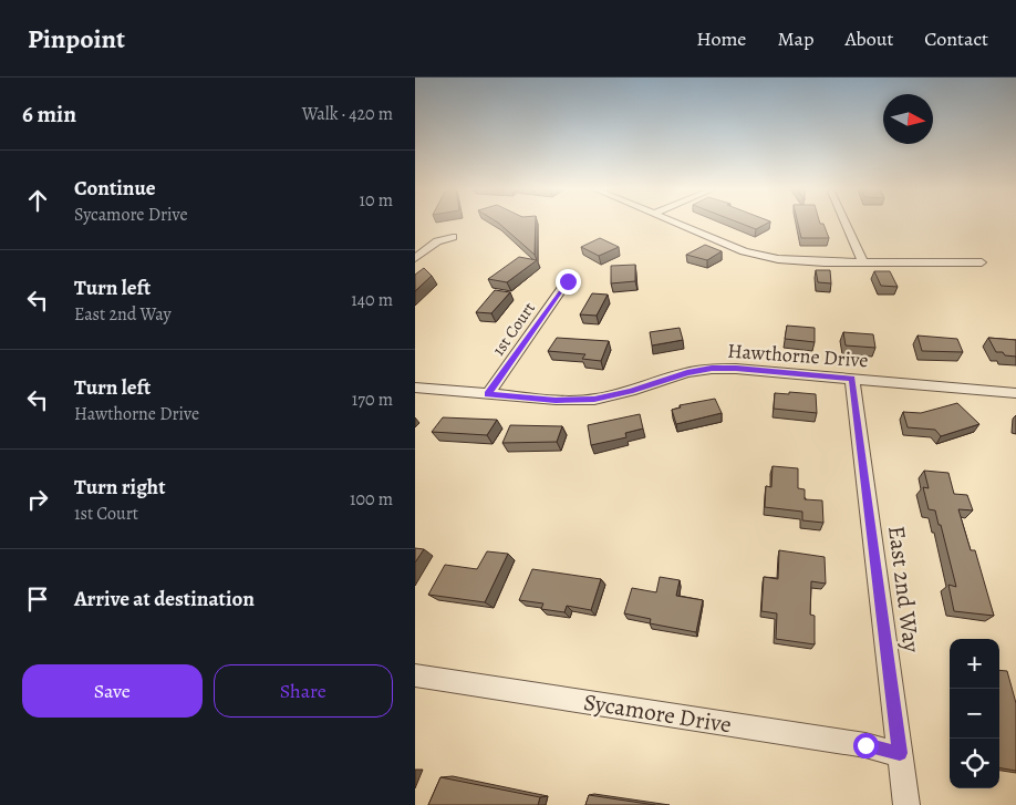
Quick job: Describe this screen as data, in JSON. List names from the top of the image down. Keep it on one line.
{"streets":{"street":["1st Court","Hawthorne Drive","East 2nd Way","Sycamore Drive"]},"crossings":[["1st Court","Hawthorne Drive"],["Hawthorne Drive","East 2nd Way"],["East 2nd Way","Sycamore Drive"]],"north":"right","page":{"header":"Pinpoint","nav":["Home","Map","About","Contact"],"heading":["6 min","Walk · 420 m"],"list":[["Continue","Sycamore Drive","10 m"],["Turn left","East 2nd Way","140 m"],["Turn left","Hawthorne Drive","170 m"],["Turn right","1st Court","100 m"],"Arrive at destination"],"map_buttons":["+","−"],"buttons":["Save","Share"]}}
